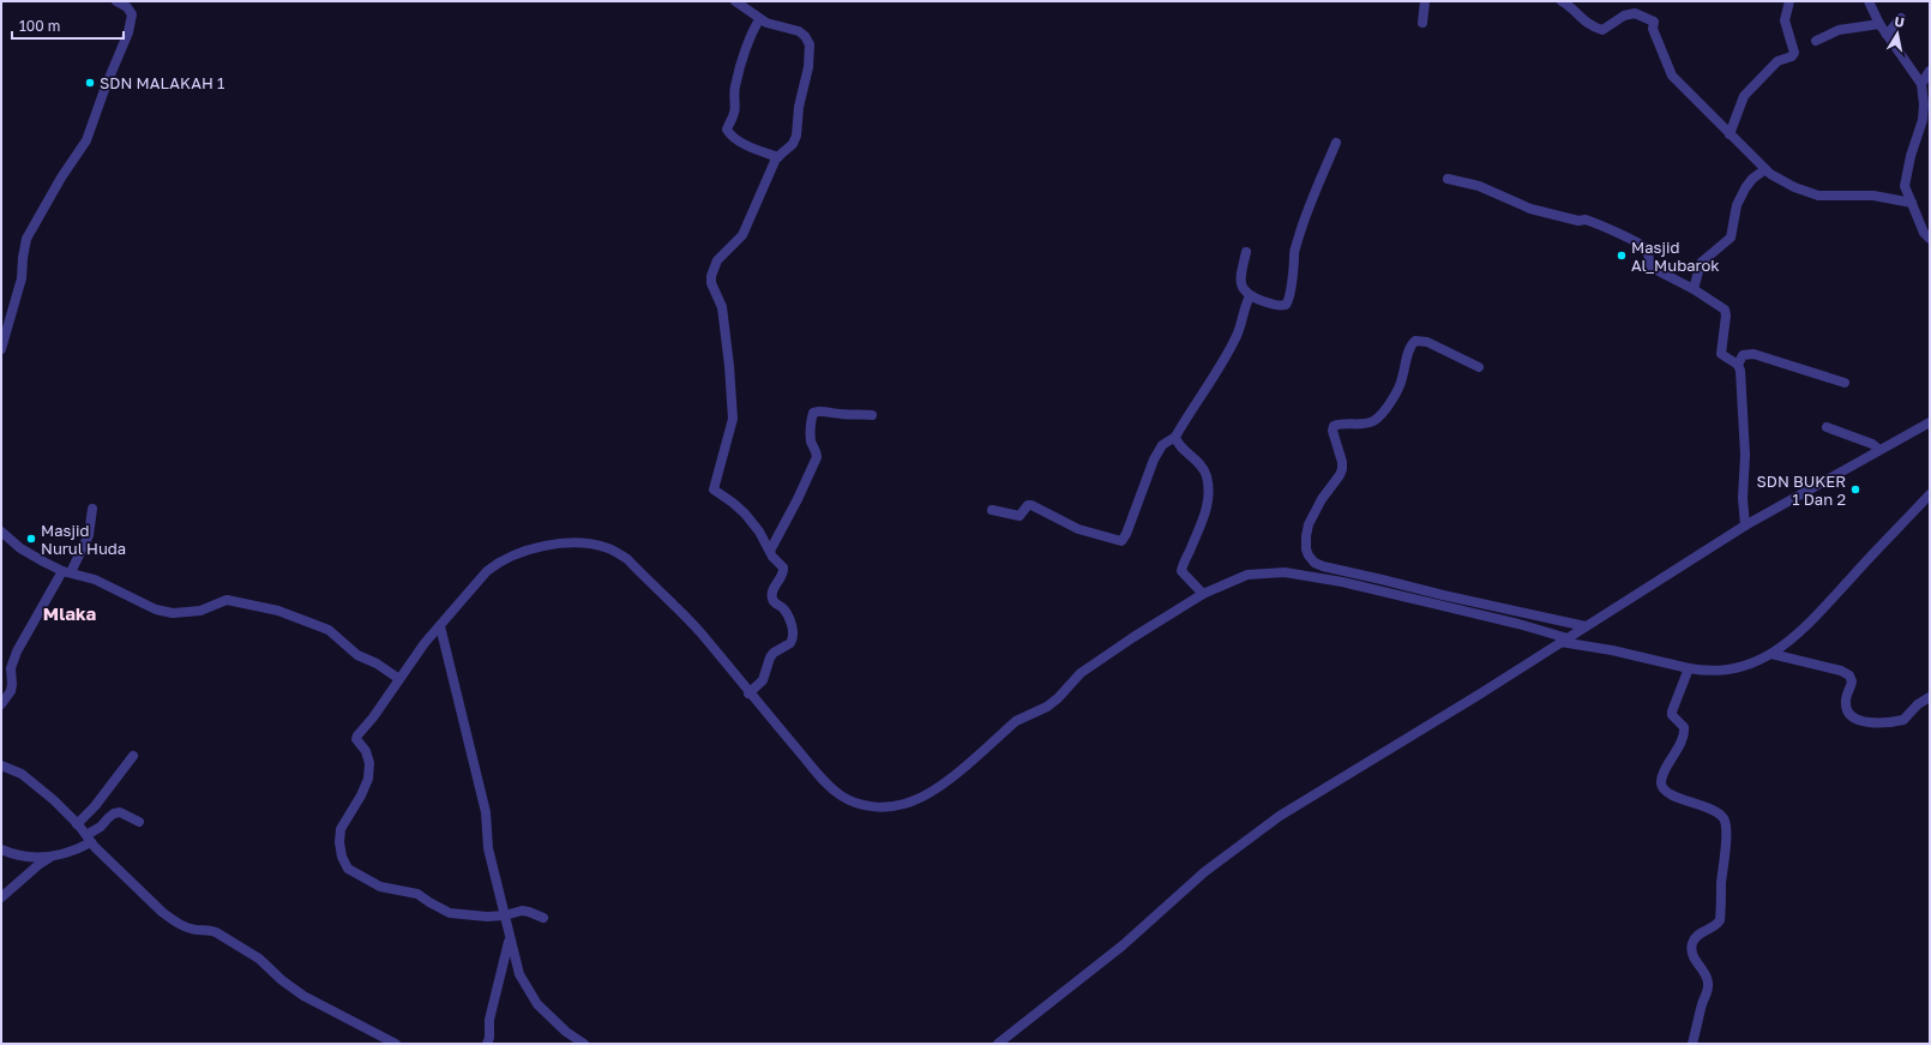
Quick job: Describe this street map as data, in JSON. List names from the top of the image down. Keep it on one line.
{"districts":["Mlaka"],"places":["SDN MALAKAH 1","Masjid Al_Mubarok","SDN BUKER 1 Dan 2","Masjid Nurul Huda"],"scale_bar":"100 m","north":"top"}
